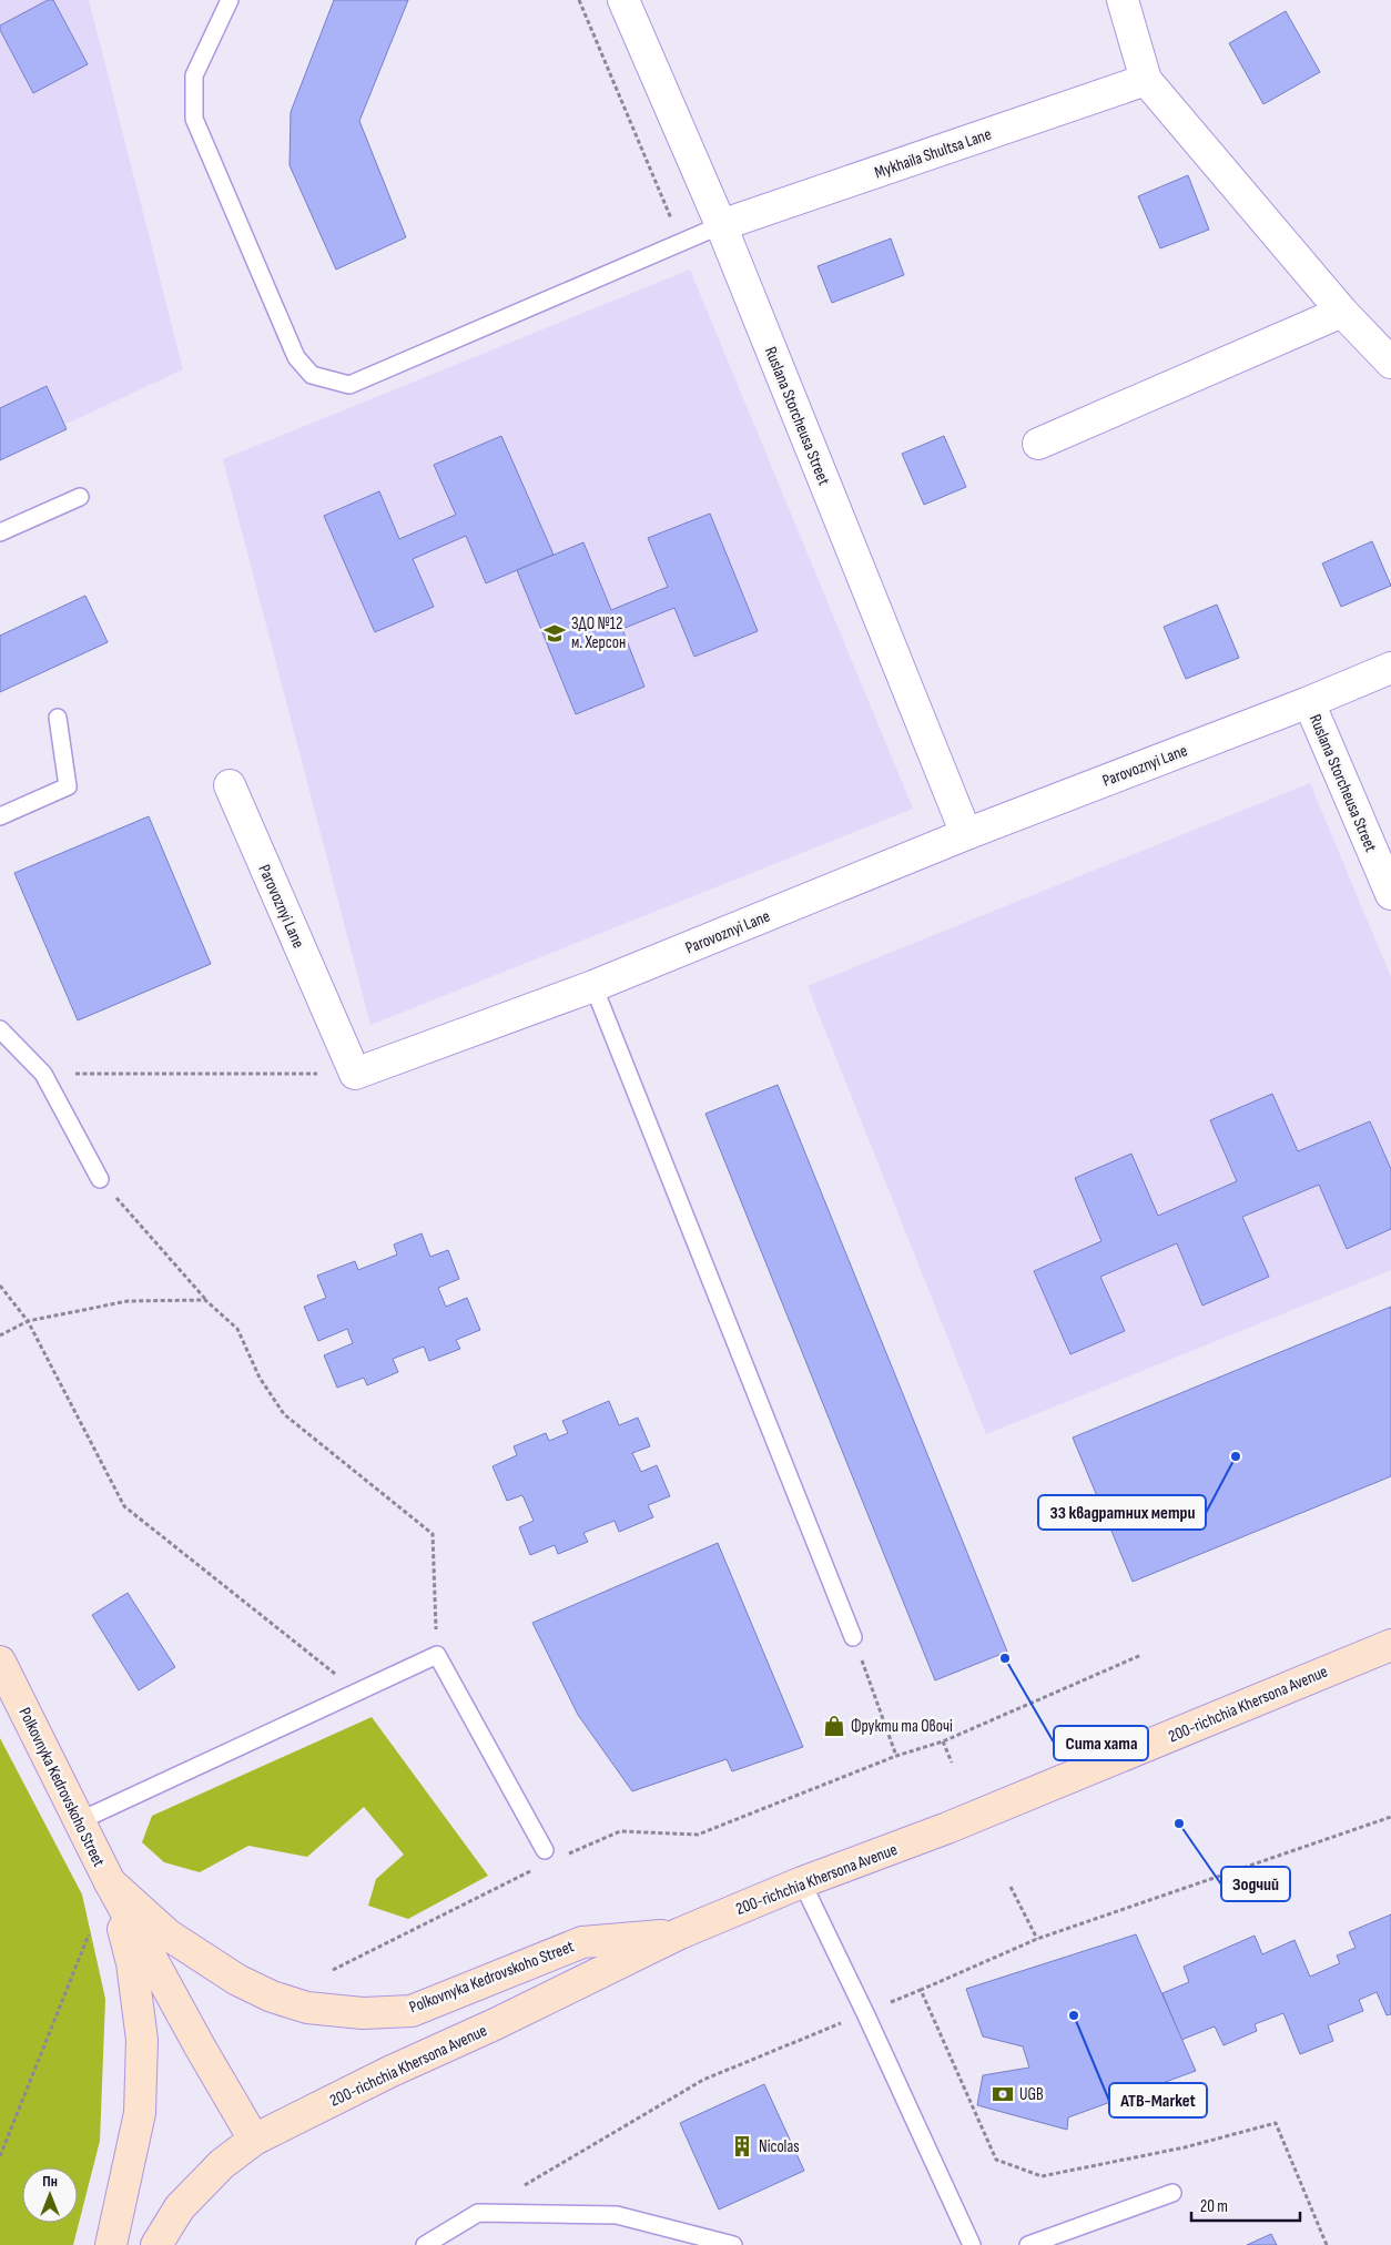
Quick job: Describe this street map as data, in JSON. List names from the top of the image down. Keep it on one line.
{"streets":{"street":["Mykhaila Shultsa Lane","Ruslana Storcheusa Street","Parovoznyi Lane","200-richchia Khersona Avenue","Polkovnyka Kedrovskoho Street"]},"crossings":[["Mykhaila Shultsa Lane","Ruslana Storcheusa Street"],["Ruslana Storcheusa Street","Parovoznyi Lane"],["200-richchia Khersona Avenue","Polkovnyka Kedrovskoho Street"]],"places":{"school or university":["ЗДО №12 м. Херсон"],"other":["33 квадратних метри","Сита хата","Зодчий","ATB-Market"],"shop":["Фрукти та Овочі"],"bank":["UGB"],"building":["Nicolas"]},"scale_bar":"20 m","north":"top"}
